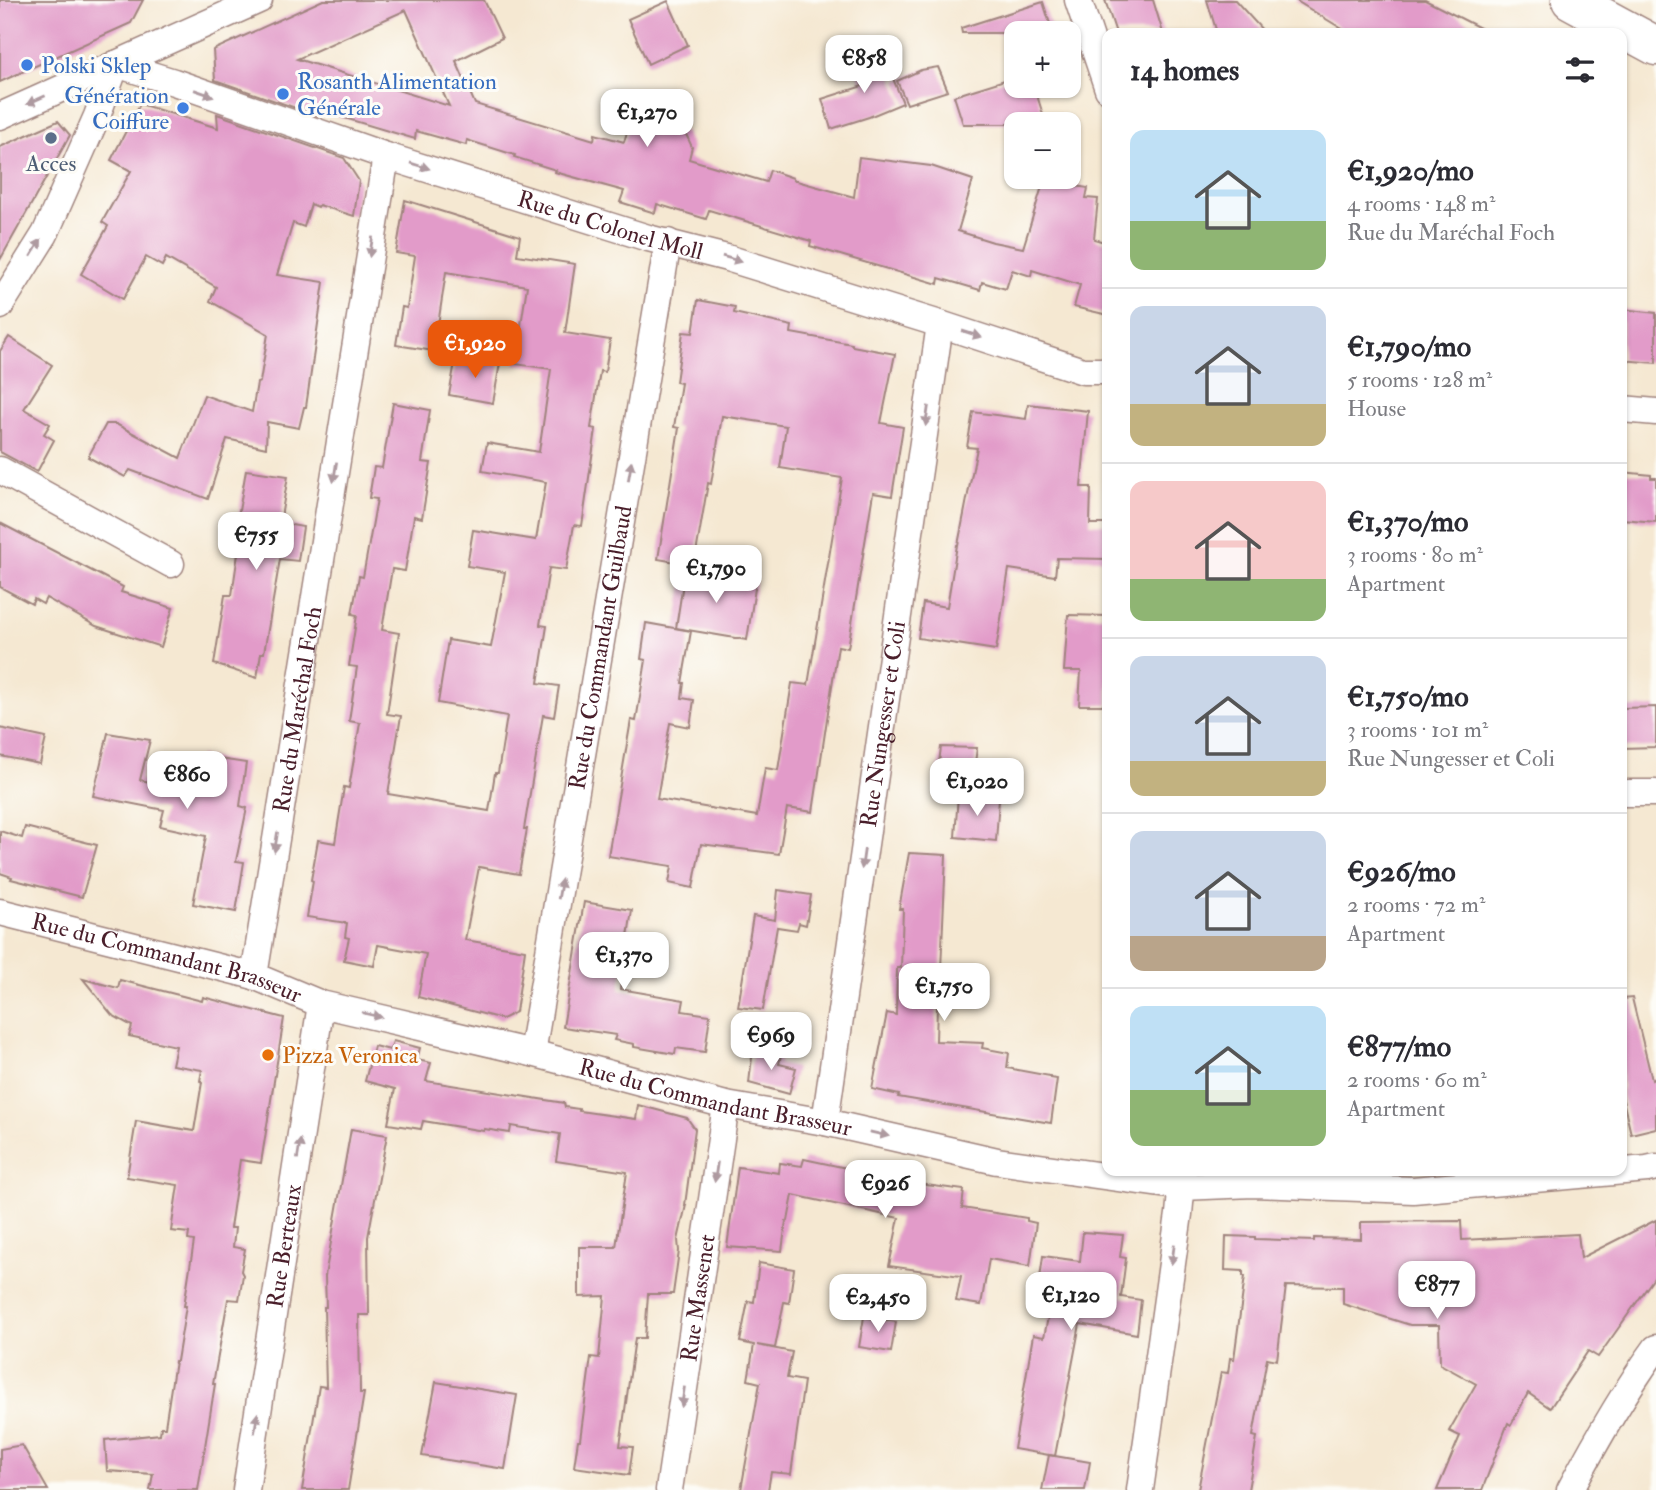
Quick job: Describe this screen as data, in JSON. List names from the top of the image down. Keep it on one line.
{"streets":{"street":["Rue du Colonel Moll","Rue du Commandant Guilbaud","Rue du Maréchal Foch","Rue Nungesser et Coli","Rue du Commandant Brasseur","Rue Berteaux","Rue Massenet"]},"crossings":[["Rue du Colonel Moll","Rue du Commandant Guilbaud"],["Rue du Colonel Moll","Rue du Maréchal Foch"],["Rue du Colonel Moll","Rue Nungesser et Coli"],["Rue du Commandant Guilbaud","Rue du Commandant Brasseur"],["Rue du Maréchal Foch","Rue du Commandant Brasseur"],["Rue Nungesser et Coli","Rue du Commandant Brasseur"],["Rue du Commandant Brasseur","Rue Berteaux"],["Rue du Commandant Brasseur","Rue Massenet"]],"one_way":["Rue du Colonel Moll","Rue du Commandant Guilbaud","Rue du Maréchal Foch","Rue Nungesser et Coli","Rue Berteaux","Rue Massenet"],"places":["Polski Sklep","Rosanth Alimentation Générale","Génération Coiffure","Acces","Pizza Veronica"],"page":{"map_buttons":["+","−"],"heading":"14 homes","price":["€858","€1,270","€1,920","€755","€1,790","€860","€1,020","€1,370","€1,750","€969","€926","€877","€1,120","€2,450"],"list":[{"name":"€1,920/mo","note":"4 rooms · 148 m² · Rue du Maréchal Foch"},{"name":"€1,790/mo","note":"5 rooms · 128 m² · House"},{"name":"€1,370/mo","note":"3 rooms · 80 m² · Apartment"},{"name":"€1,750/mo","note":"3 rooms · 101 m² · Rue Nungesser et Coli"},{"name":"€926/mo","note":"2 rooms · 72 m² · Apartment"},{"name":"€877/mo","note":"2 rooms · 60 m² · Apartment"}]}}
